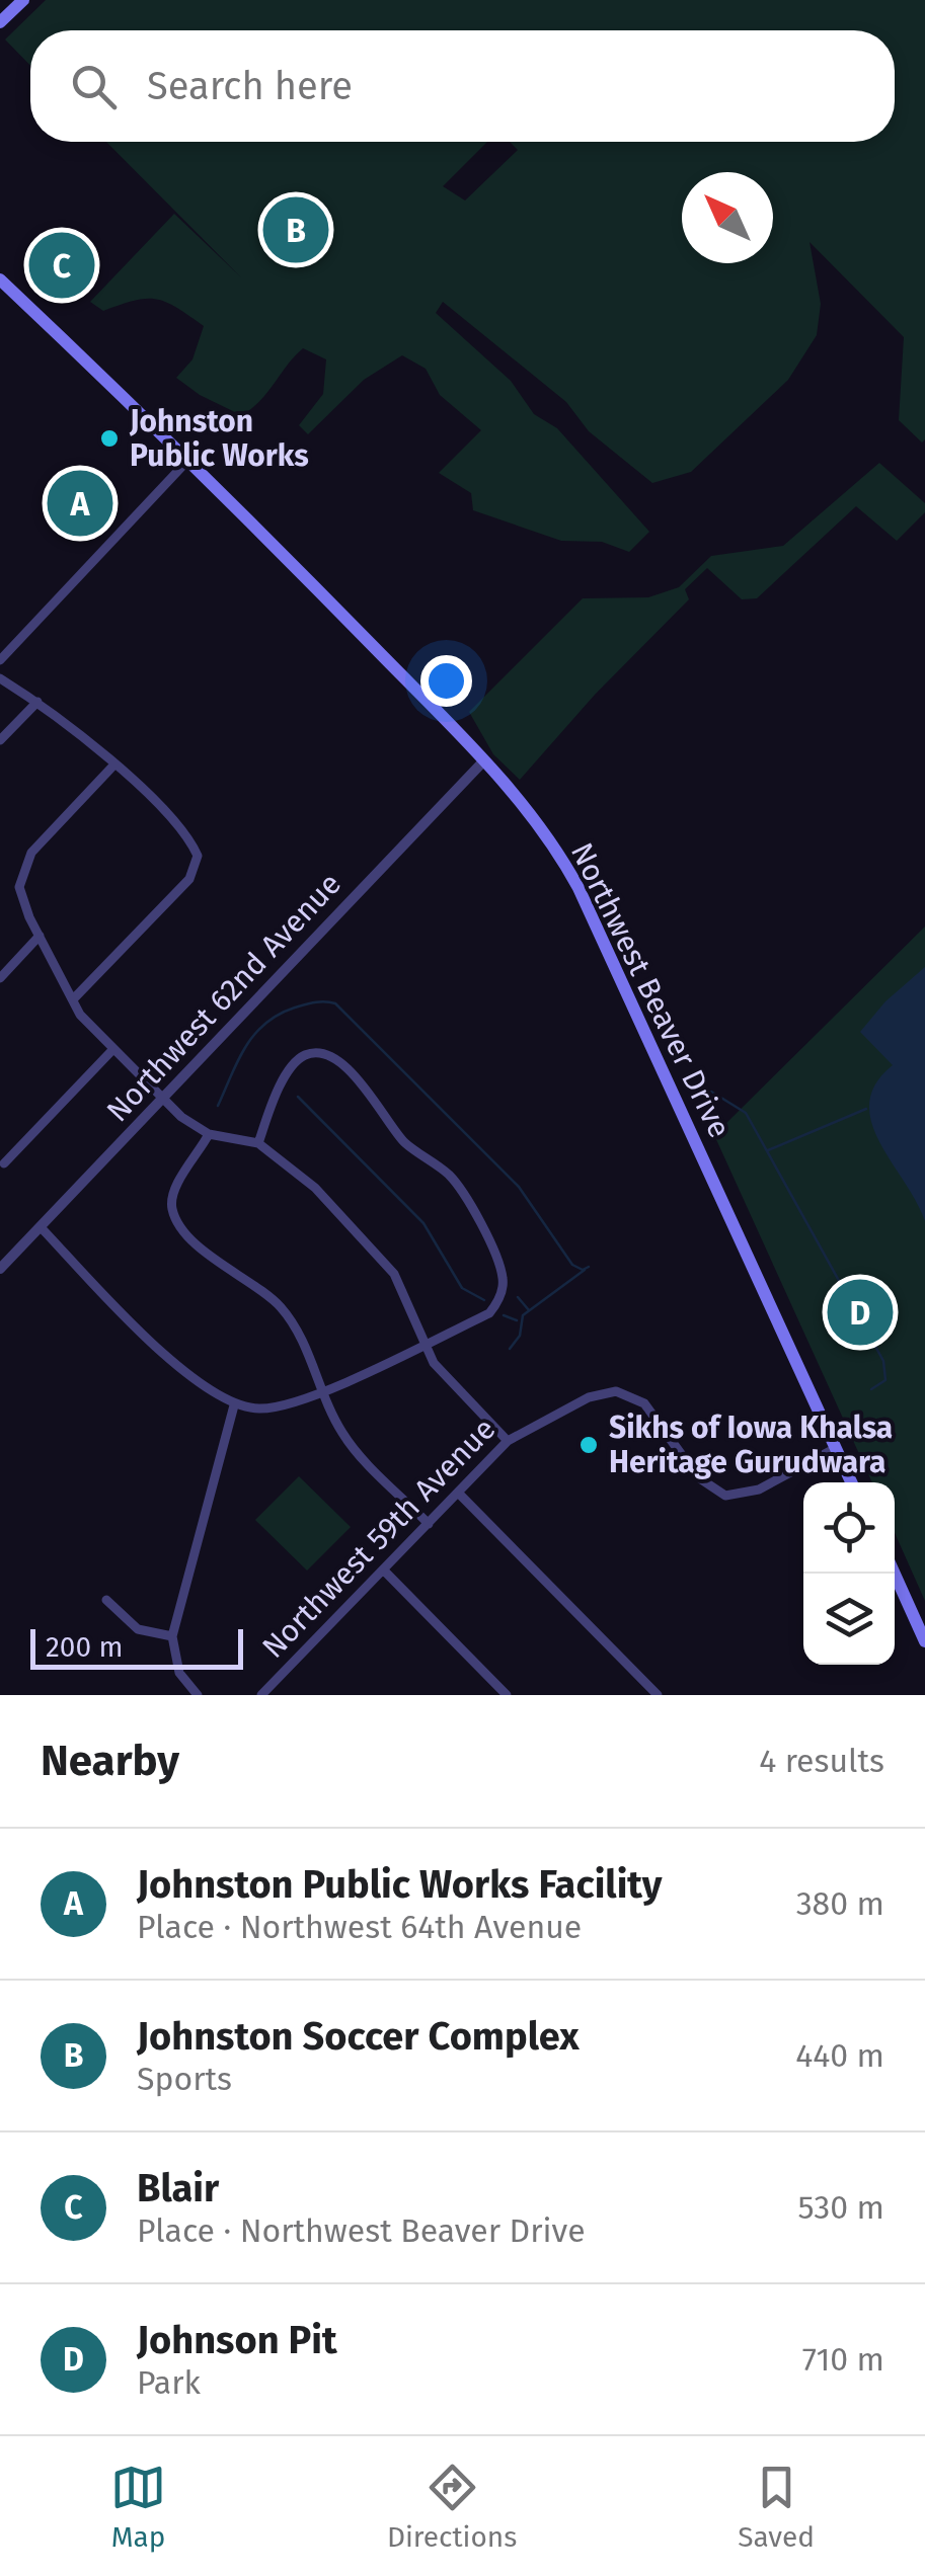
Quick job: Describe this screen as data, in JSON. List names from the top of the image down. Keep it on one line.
{"streets":{"main road":["Northwest Beaver Drive"],"street":["Northwest 62nd Avenue","Northwest 59th Avenue"]},"crossings":[["Northwest Beaver Drive","Northwest 62nd Avenue"],["Northwest Beaver Drive","Northwest 59th Avenue"]],"places":["Johnston Public Works","Sikhs of Iowa Khalsa Heritage Gurudwara"],"scale_bar":"200 m","north":"top left","page":{"search":"Search here","pins":["B","C","A","D"],"scale":"200 m","heading":["Nearby","4 results"],"list":[{"mark":"A","name":"Johnston Public Works Facility","note":"Place · Northwest 64th Avenue","value":"380 m"},{"mark":"B","name":"Johnston Soccer Complex","note":"Sports","value":"440 m"},{"mark":"C","name":"Blair","note":"Place · Northwest Beaver Drive","value":"530 m"},{"mark":"D","name":"Johnson Pit","note":"Park","value":"710 m"}],"nav":["Map","Directions","Saved"]}}
